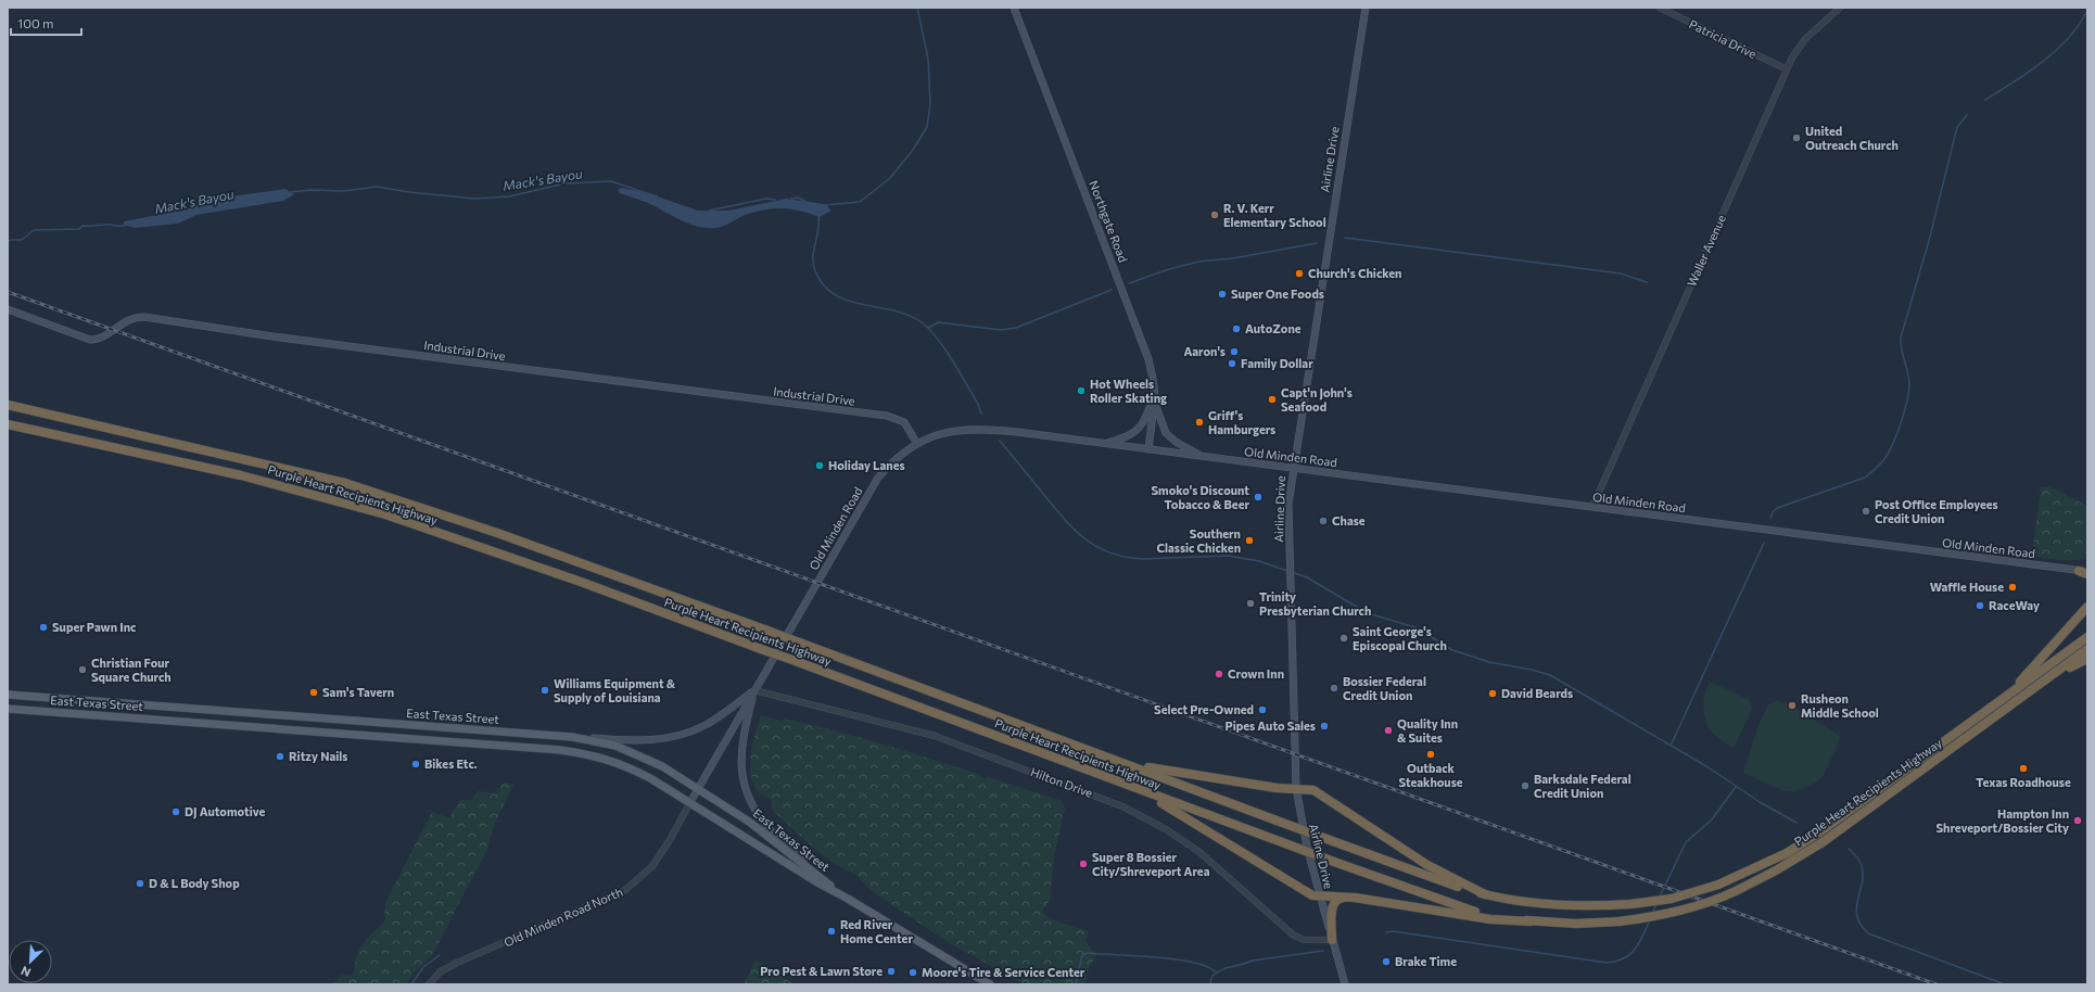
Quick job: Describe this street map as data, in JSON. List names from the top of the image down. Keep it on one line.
{"streets":{"highway":["Purple Heart Recipients Highway"],"main road":["Airline Drive","Northgate Road","Industrial Drive","Old Minden Road","East Texas Street"],"street":["Patricia Drive","Waller Avenue","Hilton Drive","Old Minden Road North"]},"crossings":[["Patricia Drive","Waller Avenue"],["Airline Drive","Old Minden Road"],["Airline Drive","Hilton Drive"],["Northgate Road","Old Minden Road"],["Waller Avenue","Old Minden Road"],["Industrial Drive","Old Minden Road"],["Old Minden Road","East Texas Street"],["Old Minden Road","Hilton Drive"],["Old Minden Road","Old Minden Road North"],["East Texas Street","Old Minden Road North"]],"water":["Mack's Bayou"],"places":["United Outreach Church","R. V. Kerr Elementary School","Church's Chicken","Super One Foods","AutoZone","Aaron's","Family Dollar","Hot Wheels Roller Skating","Capt'n John's Seafood","Griff's Hamburgers","Holiday Lanes","Smoko's Discount Tobacco & Beer","Post Office Employees Credit Union","Chase","Southern Classic Chicken","Waffle House","Trinity Presbyterian Church","RaceWay","Super Pawn Inc","Saint George's Episcopal Church","Christian Four Square Church","Crown Inn","Bossier Federal Credit Union","Williams Equipment & Supply of Louisiana","Sam's Tavern","David Beards","Rusheon Middle School","Select Pre-Owned","Pipes Auto Sales","Quality Inn & Suites","Outback Steakhouse","Ritzy Nails","Bikes Etc.","Texas Roadhouse","Barksdale Federal Credit Union","DJ Automotive","Hampton Inn Shreveport/Bossier City","Super 8 Bossier City/Shreveport Area","D & L Body Shop","Red River Home Center","Brake Time","Pro Pest & Lawn Store","Moore's Tire & Service Center"],"scale_bar":"100 m","north":"bottom left"}
